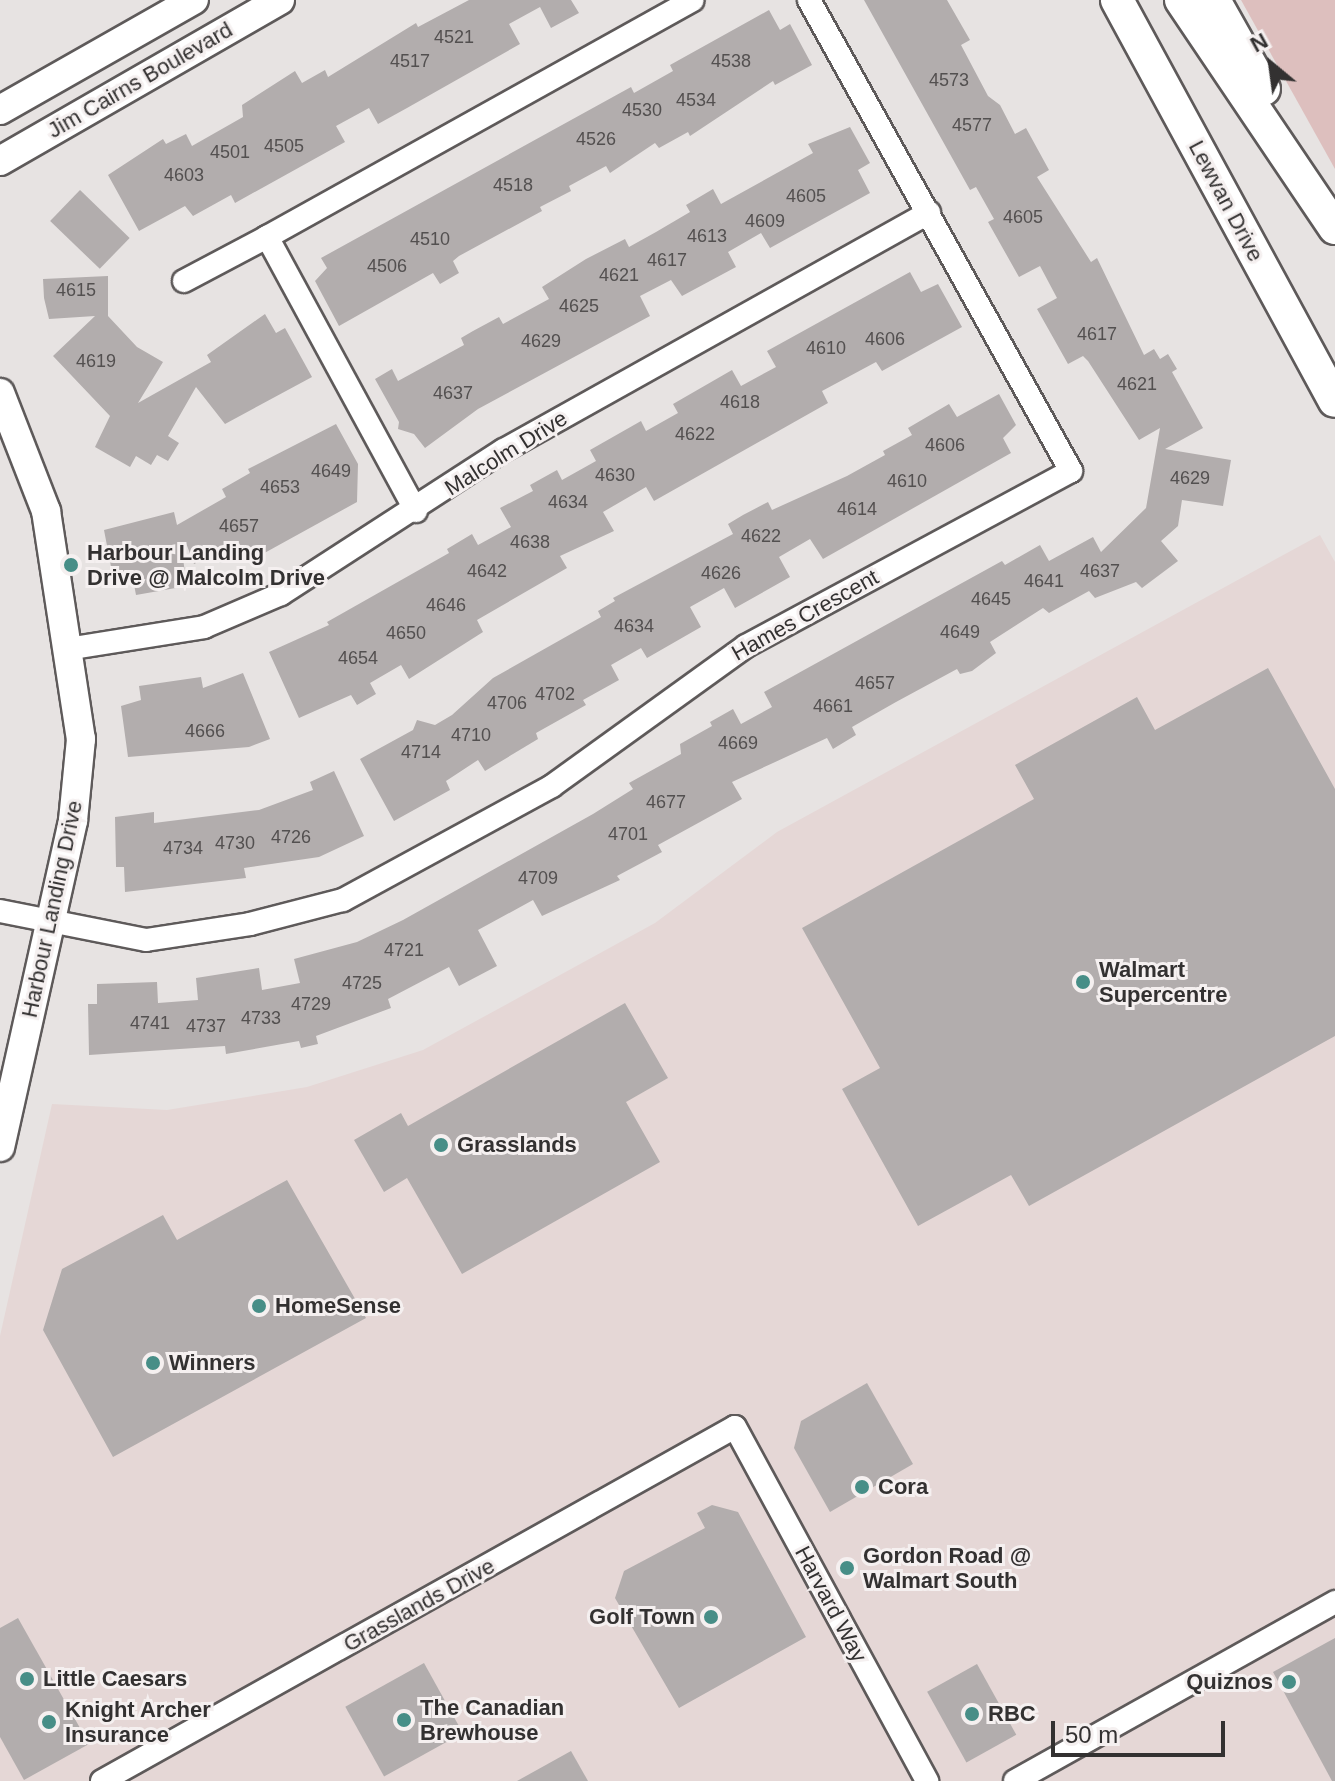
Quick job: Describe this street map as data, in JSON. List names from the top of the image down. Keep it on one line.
{"streets":{"main road":["Lewvan Drive"],"street":["Jim Cairns Boulevard","Malcolm Drive","Hames Crescent","Harbour Landing Drive","Harvard Way","Grasslands Drive"]},"crossings":[["Malcolm Drive","Hames Crescent"],["Malcolm Drive","Harbour Landing Drive"],["Hames Crescent","Harbour Landing Drive"],["Harvard Way","Grasslands Drive"]],"places":["Harbour Landing Drive @ Malcolm Drive","Walmart Supercentre","Grasslands","HomeSense","Winners","Cora","Gordon Road @ Walmart South","Golf Town","Little Caesars","Quiznos","RBC","The Canadian Brewhouse","Knight Archer Insurance"],"house_numbers":["4521","4517","4538","4573","4534","4530","4577","4526","4505","4501","4603","4518","4605","4605","4609","4613","4510","4617","4506","4621","4615","4625","4617","4606","4629","4610","4619","4621","4637","4618","4622","4606","4649","4630","4629","4610","4653","4634","4614","4657","4622","4638","4642","4637","4626","4641","4645","4646","4634","4649","4650","4654","4657","4702","4706","4661","4666","4710","4669","4714","4677","4701","4726","4730","4734","4709","4721","4725","4729","4733","4741","4737"],"scale_bar":"50 m","north":"top left"}
